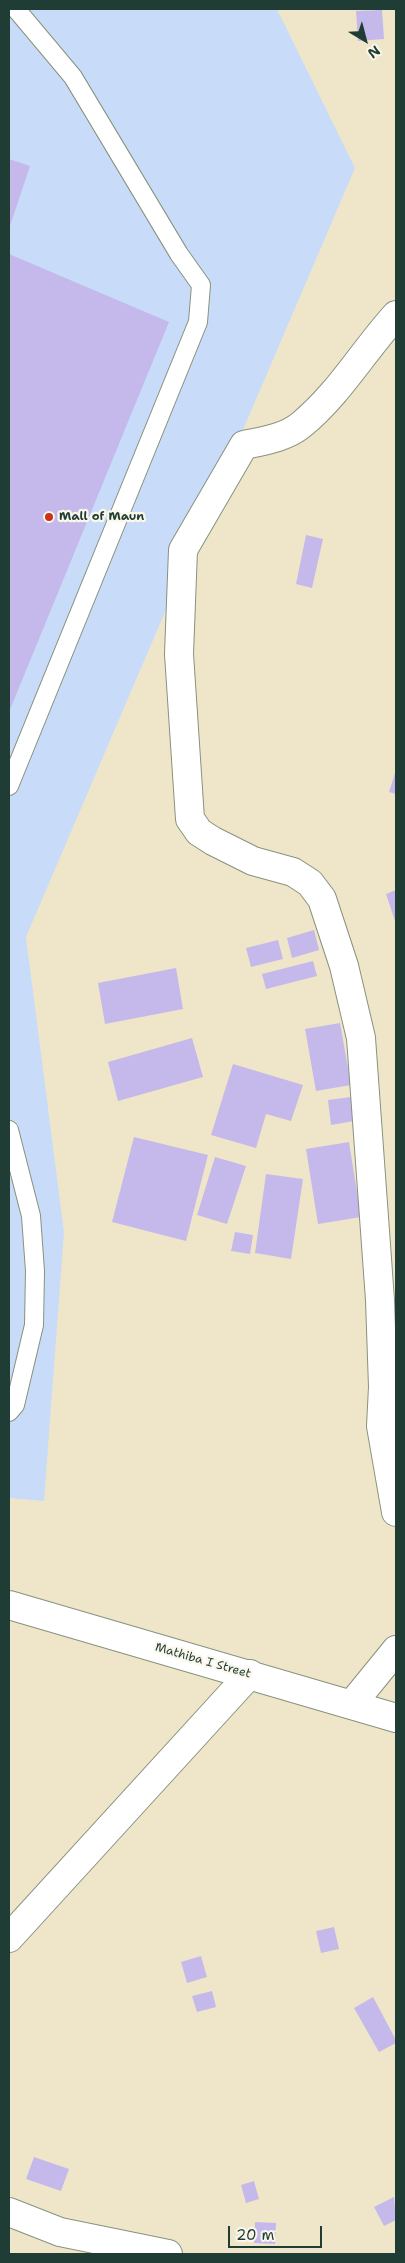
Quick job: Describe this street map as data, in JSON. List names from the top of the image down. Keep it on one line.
{"streets":{"street":["Mathiba I Street"]},"places":["Mall of Maun"],"scale_bar":"20 m","north":"bottom right"}
